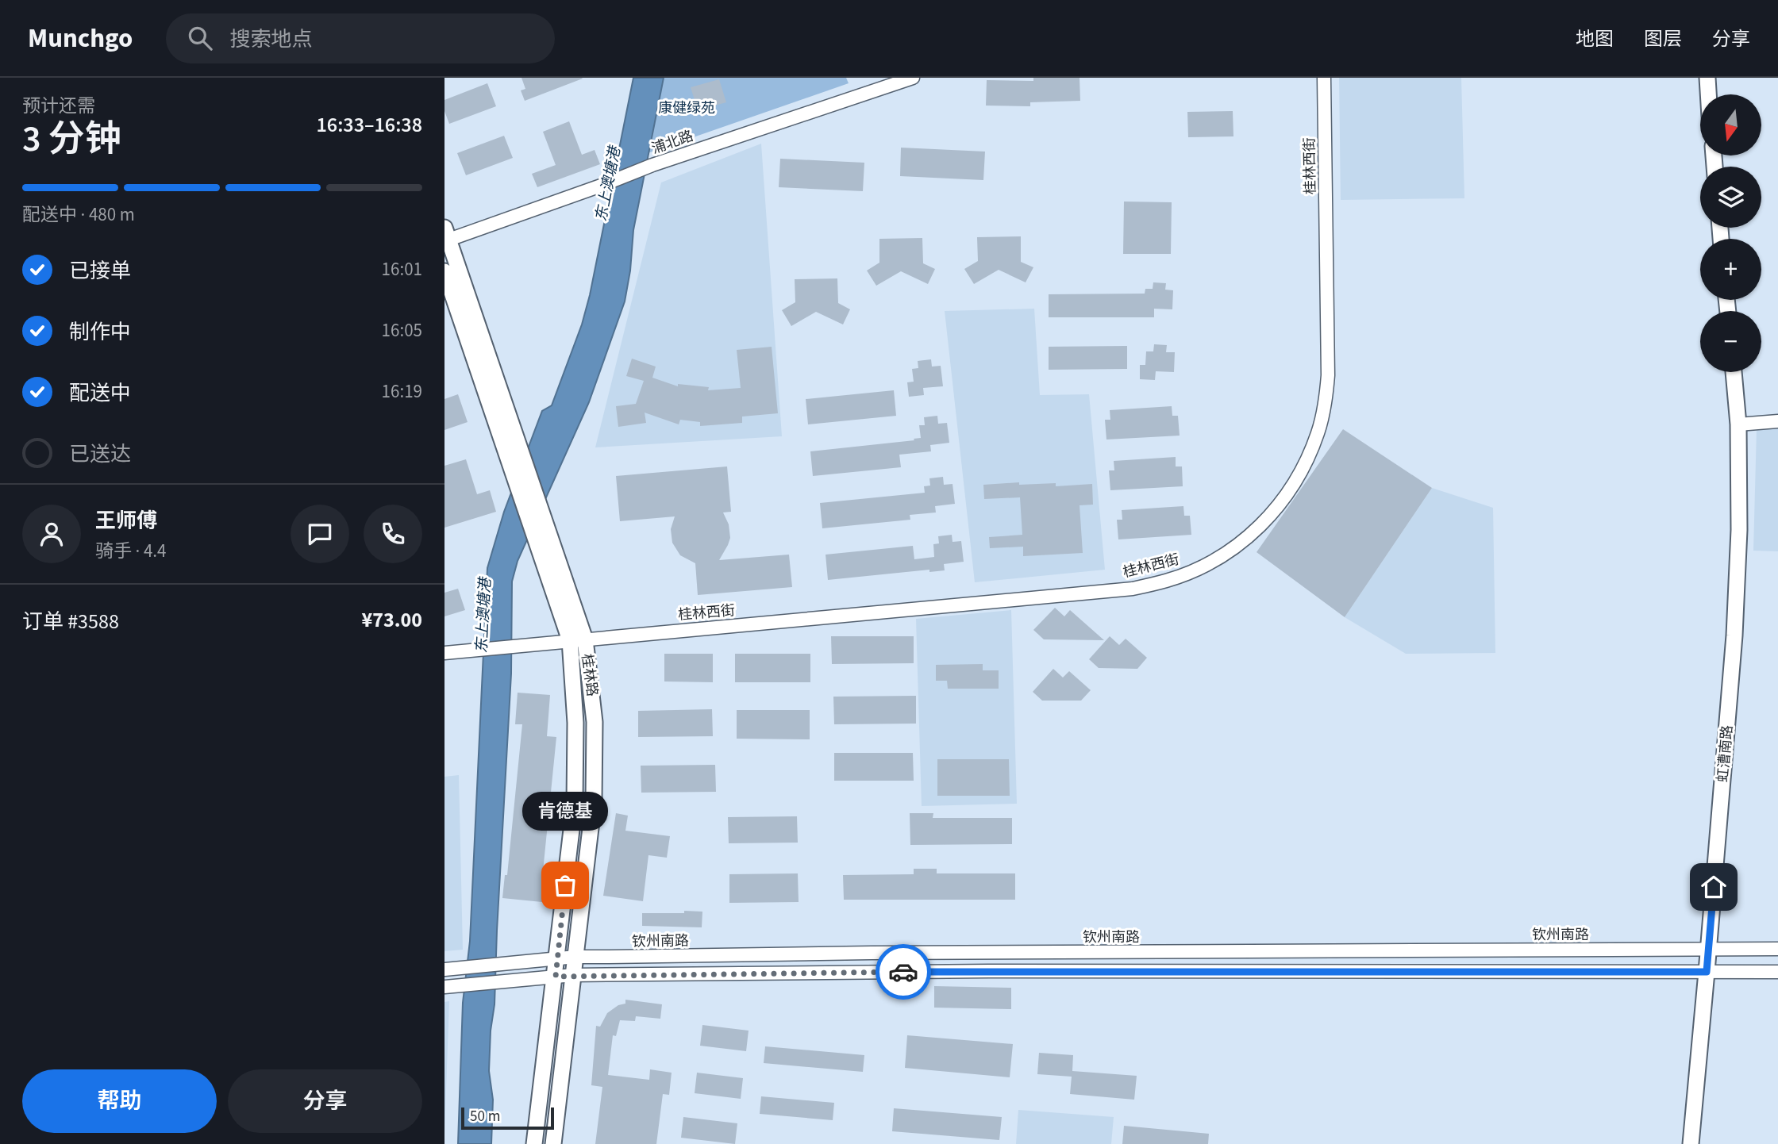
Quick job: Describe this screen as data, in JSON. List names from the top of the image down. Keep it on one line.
{"streets":{"main road":["桂林路","虹漕南路"],"street":["浦北路","桂林西街","钦州南路"]},"crossings":[["浦北路","桂林路"],["桂林西街","桂林路"],["桂林路","钦州南路"],["虹漕南路","钦州南路"]],"water":["东上澳塘港"],"parks":["康健绿苑"],"places":["肯德基"],"scale_bar":"50 m","north":"bottom","page":{"header":"Munchgo","search":"搜索地点","nav":["地图","图层","分享"],"heading":["3 分钟","预计还需","16:33–16:38"],"panel":["王师傅","骑手 · 4.4","订单 #3588","¥73.00"],"map_buttons":["+","−"],"bar":"配送中 · 480 m","list":[["已接单","16:01"],["制作中","16:05"],["配送中","16:19"],"已送达"],"bubble":"肯德基","buttons":["帮助","分享"],"scale":"50 m"}}
